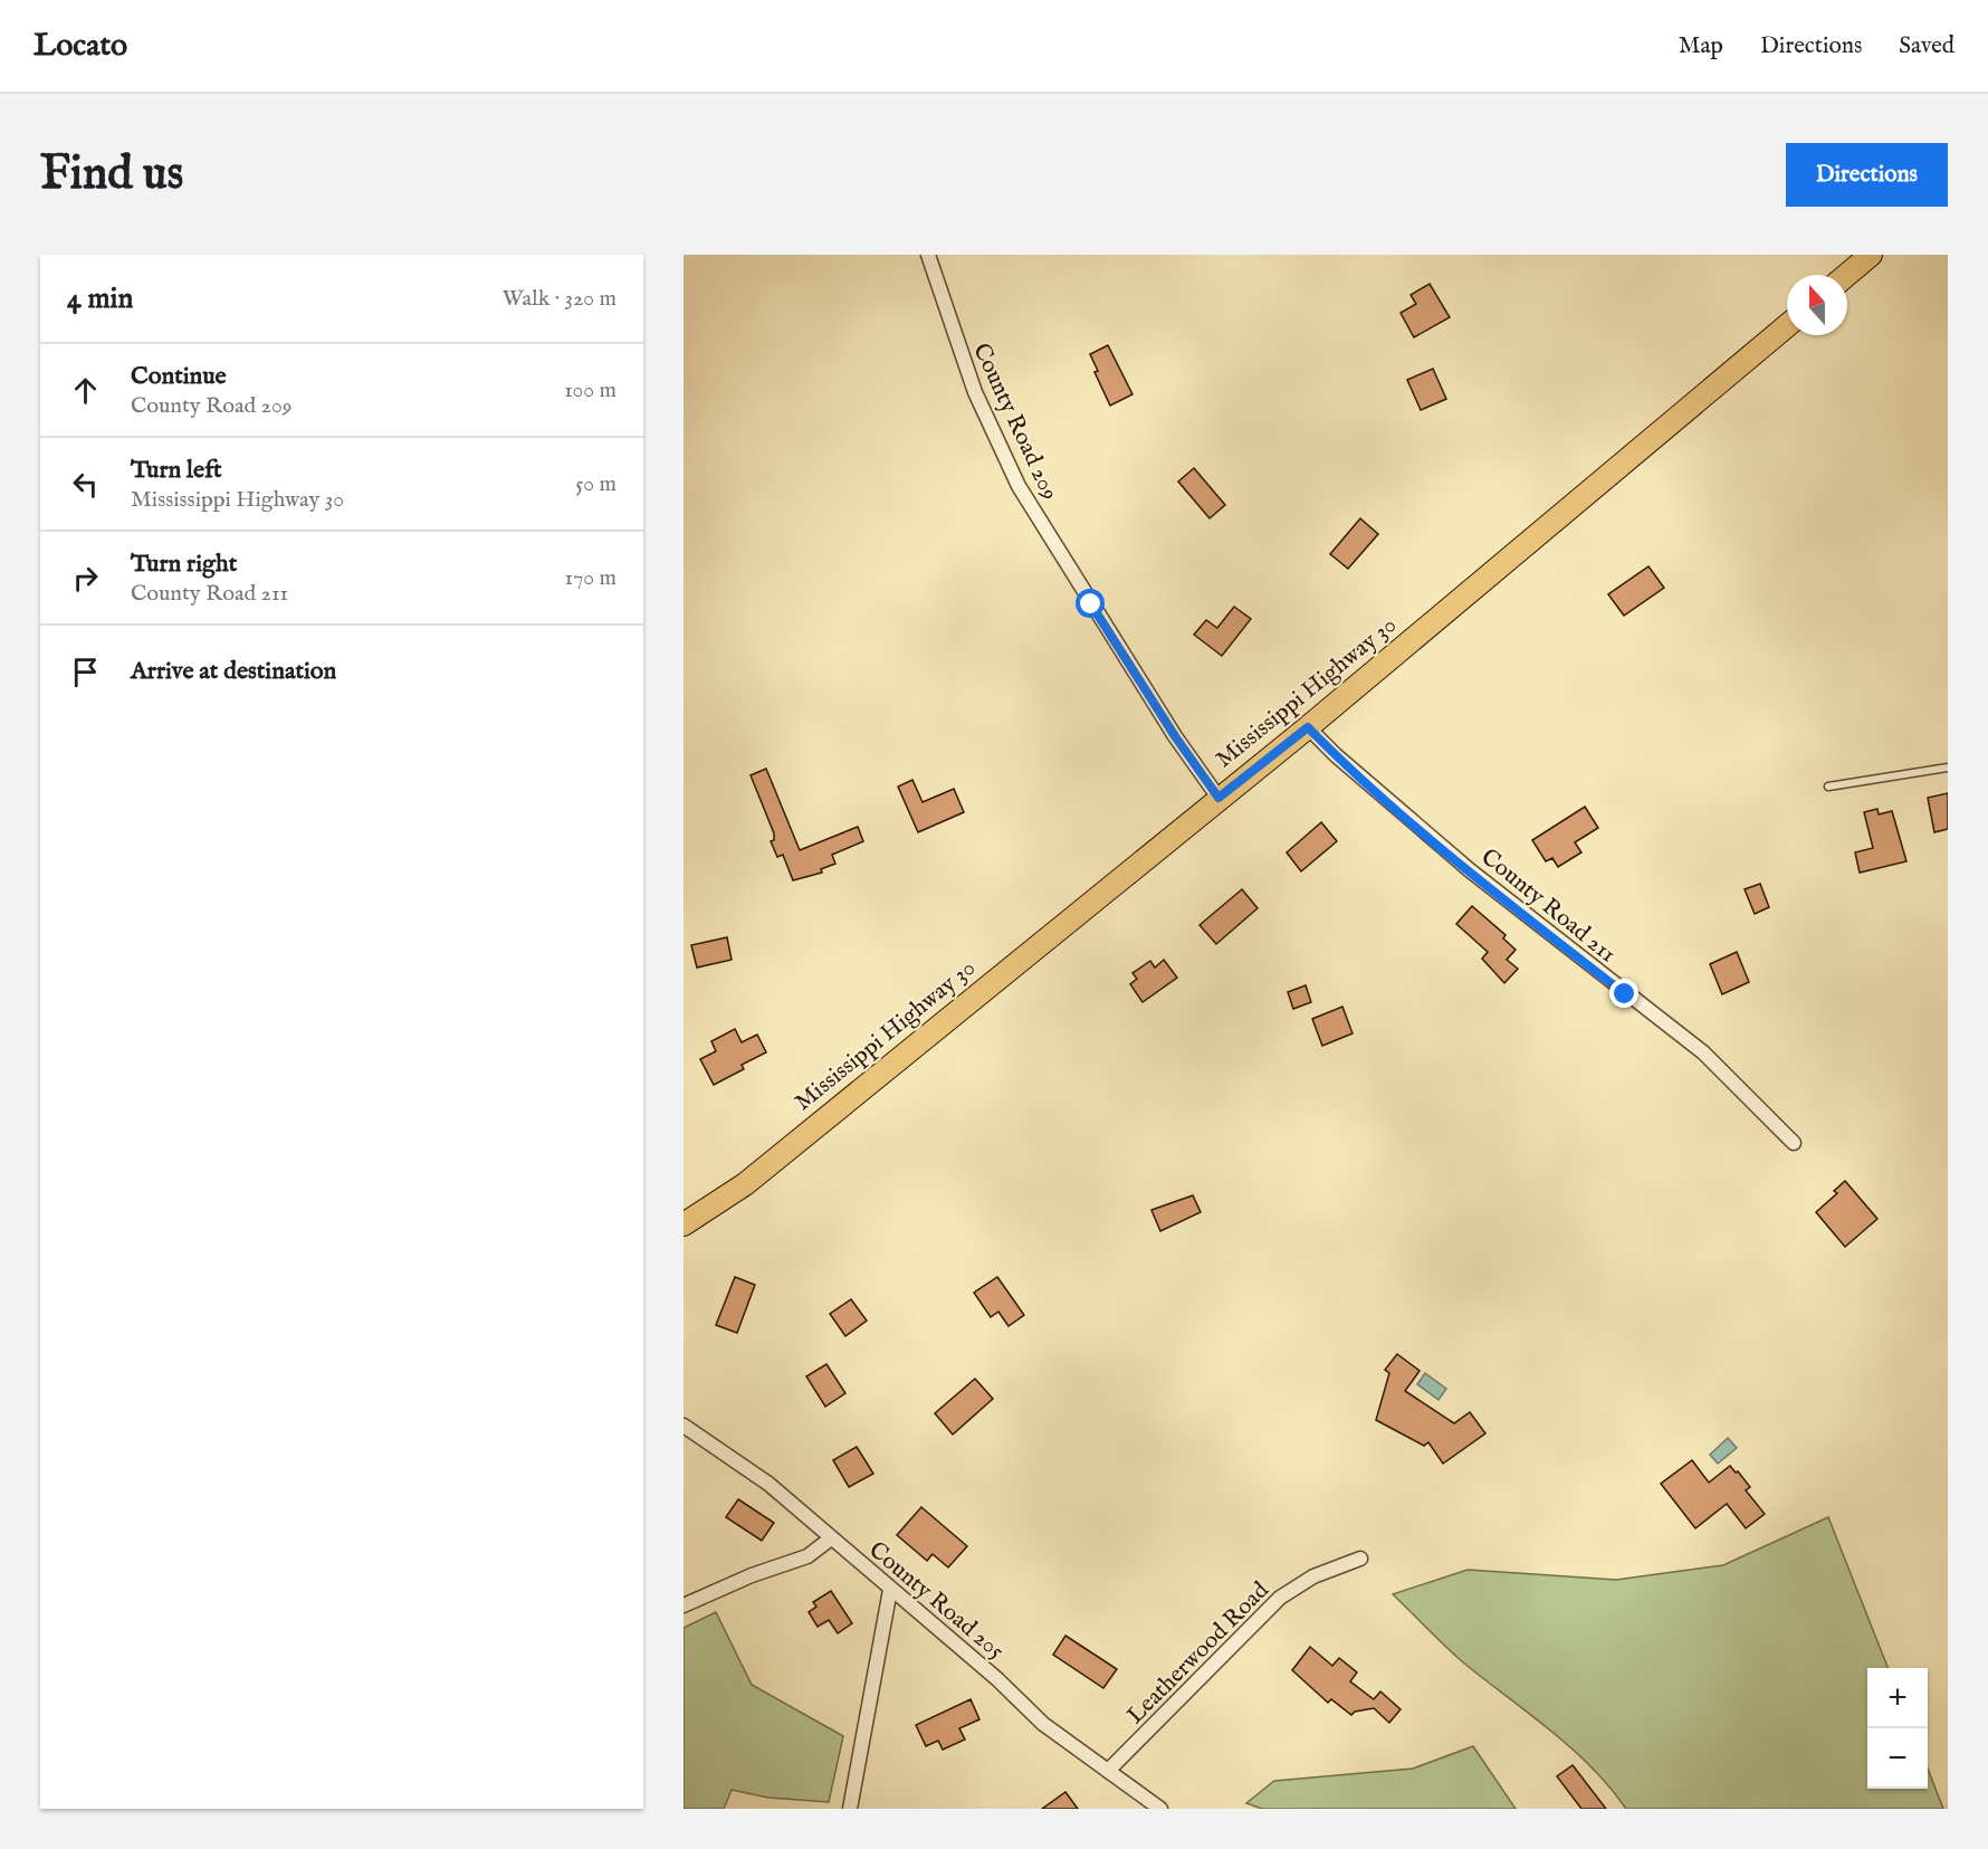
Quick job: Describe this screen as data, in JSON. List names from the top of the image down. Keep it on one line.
{"streets":{"main road":["Mississippi Highway 30"],"street":["County Road 209","County Road 211","County Road 205","Leatherwood Road"]},"crossings":[["County Road 209","Mississippi Highway 30"],["Mississippi Highway 30","County Road 211"],["County Road 205","Leatherwood Road"]],"north":"top","page":{"header":"Locato","nav":["Map","Directions","Saved"],"buttons":"Directions","title":"Find us","heading":["4 min","Walk · 320 m"],"list":[["Continue","County Road 209","100 m"],["Turn left","Mississippi Highway 30","50 m"],["Turn right","County Road 211","170 m"],"Arrive at destination"],"map_buttons":["+","−"]}}
